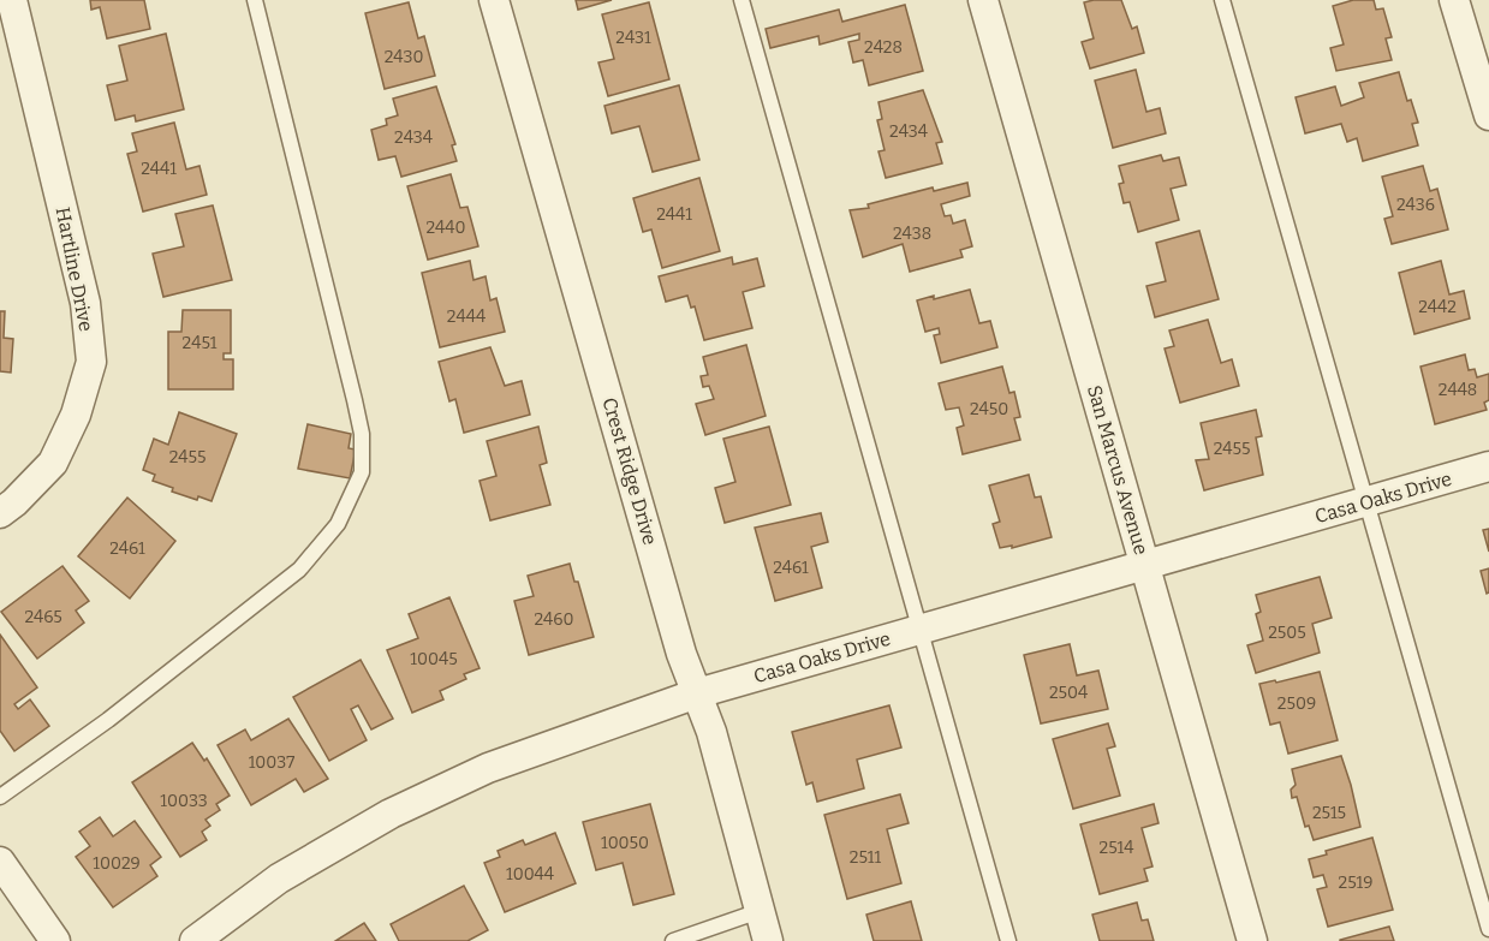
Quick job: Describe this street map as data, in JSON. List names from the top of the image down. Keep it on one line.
{"streets":{"street":["Hartline Drive","San Marcus Avenue","Crest Ridge Drive","Casa Oaks Drive"]},"crossings":[["San Marcus Avenue","Casa Oaks Drive"],["Crest Ridge Drive","Casa Oaks Drive"]],"house_numbers":["2431","2428","2430","2434","2434","2441","2436","2441","2440","2438","2442","2444","2451","2448","2450","2455","2455","2461","2461","2465","2460","2505","10045","2504","2509","10037","10033","2515","10050","2514","2511","10029","10044","2519"]}
